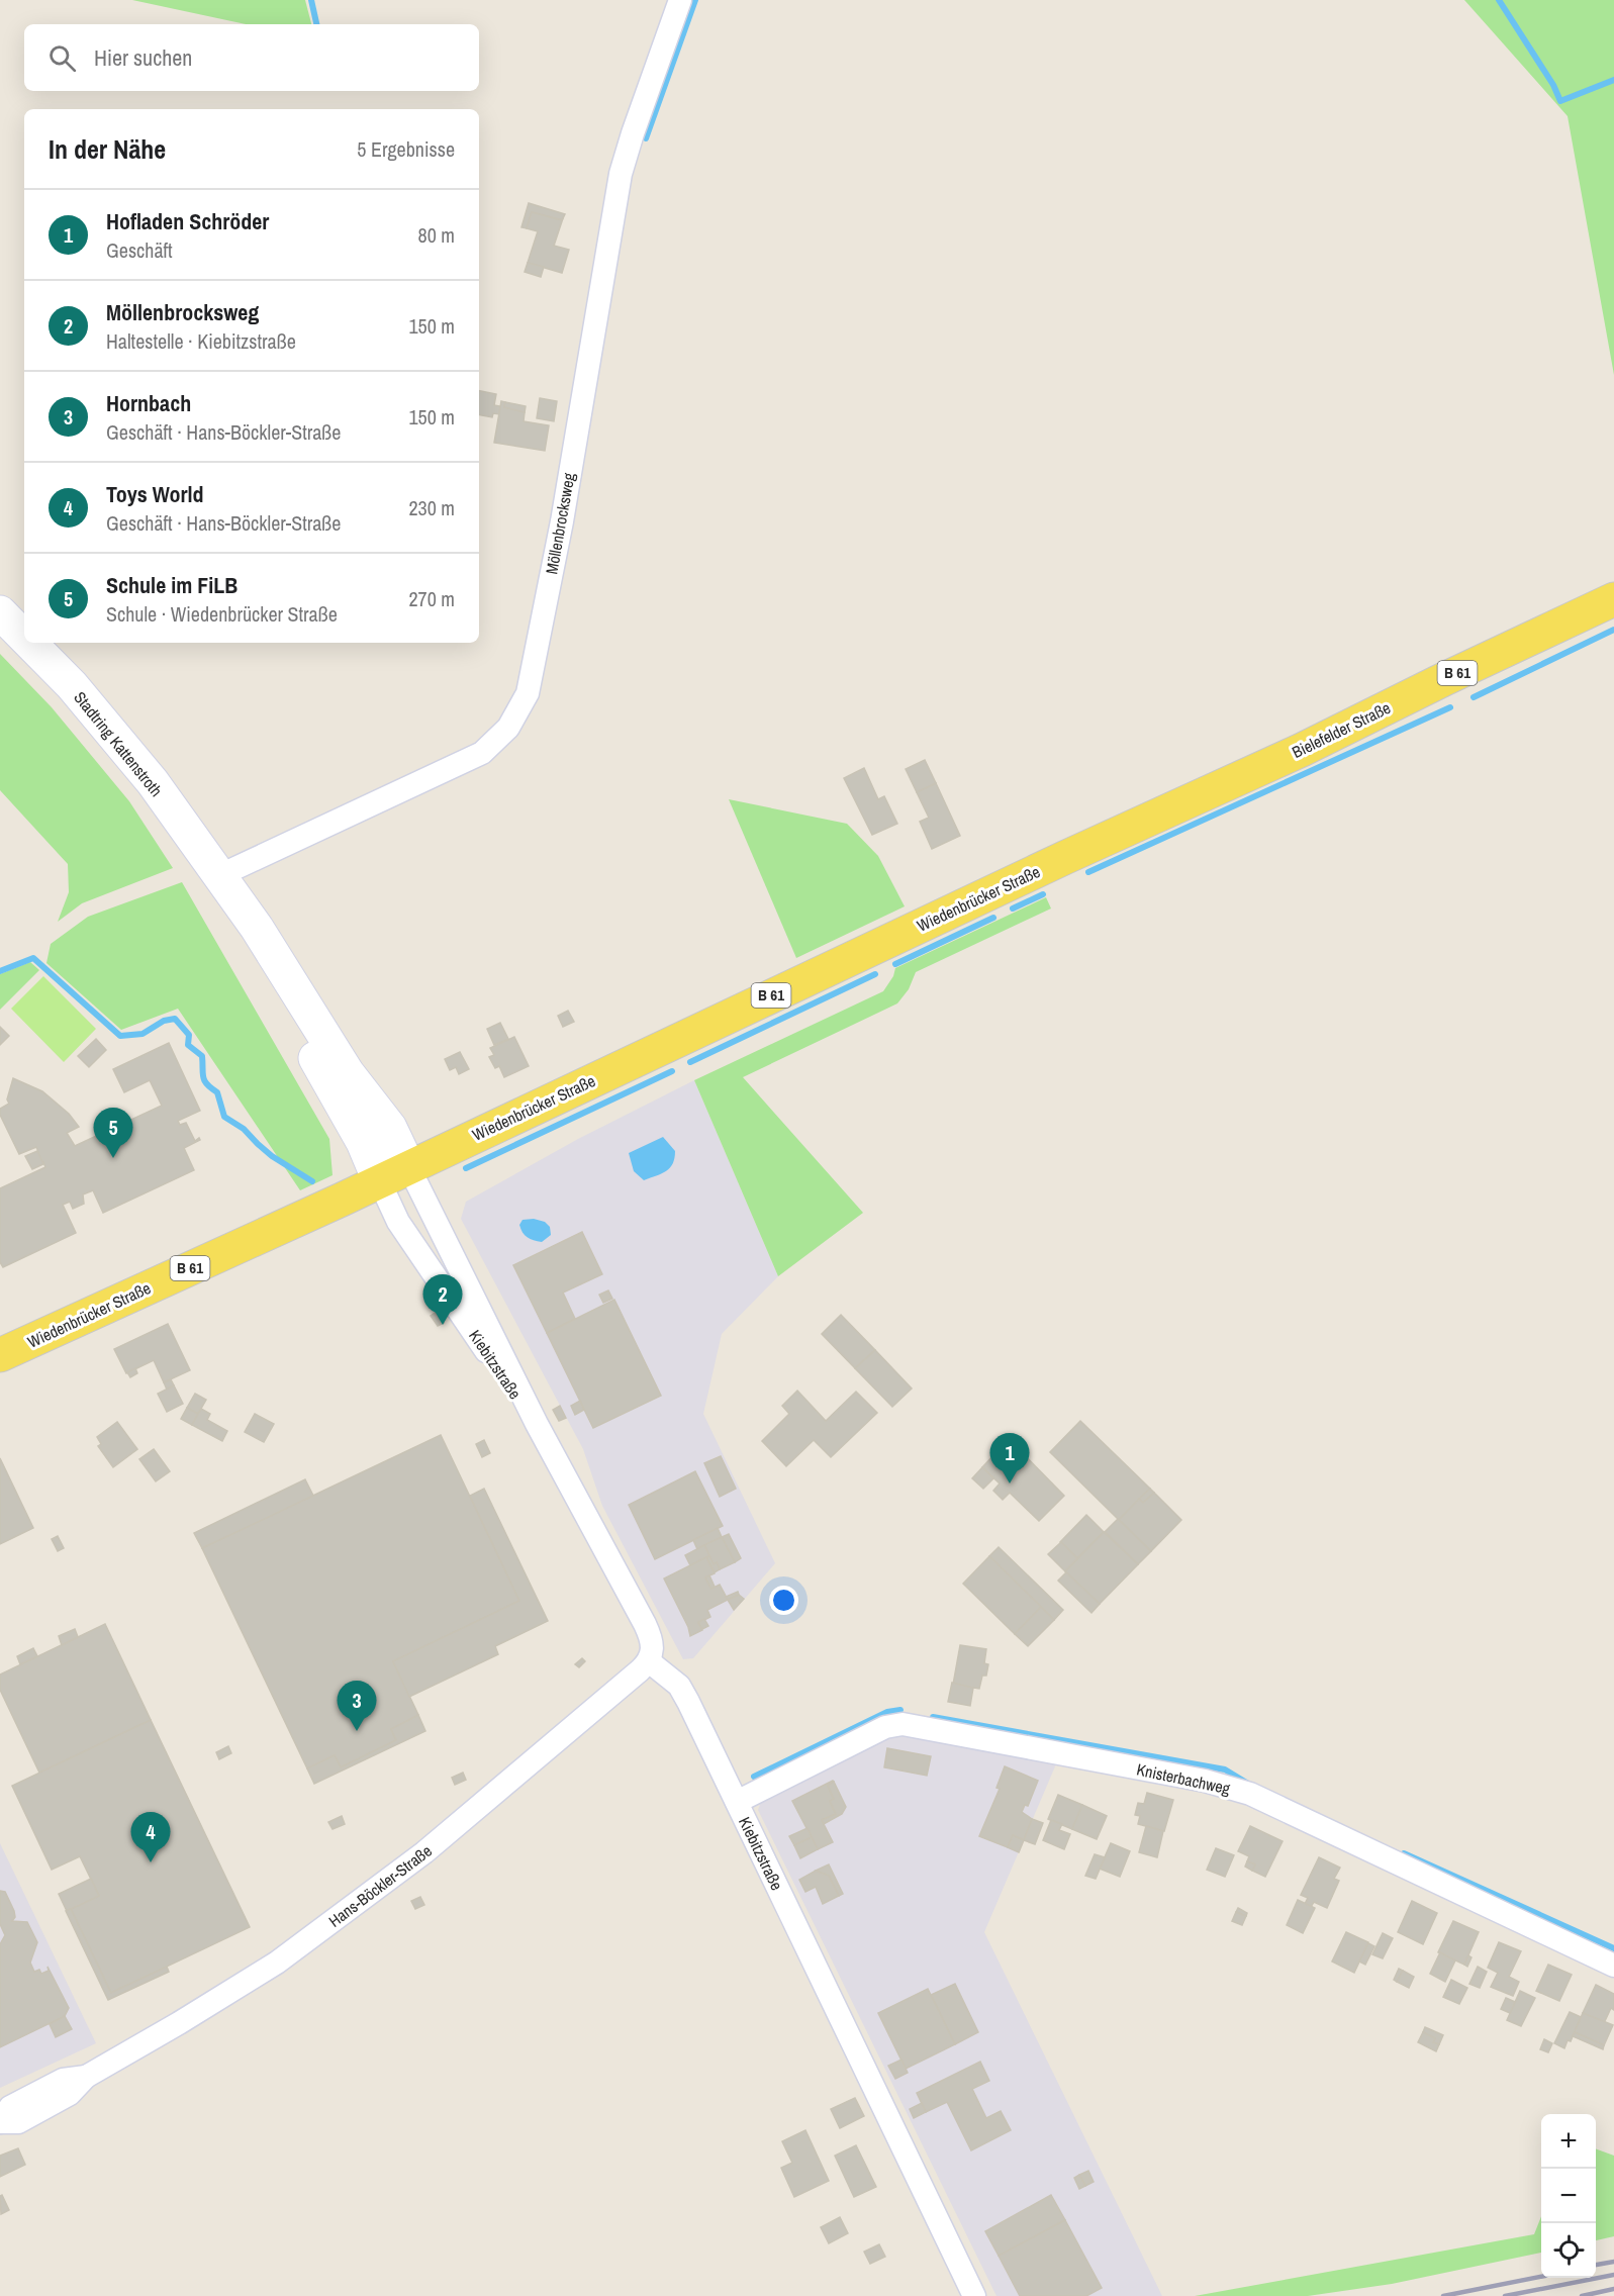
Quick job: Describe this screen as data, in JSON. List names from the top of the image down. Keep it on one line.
{"streets":{"main road":["B 61","Bielefelder Straße","Stadtring Kattenstroth","Wiedenbrücker Straße"],"street":["Möllenbrocksweg","Kiebitzstraße","Knisterbachweg","Hans-Böckler-Straße"]},"crossings":[["Möllenbrocksweg","Stadtring Kattenstroth"],["Bielefelder Straße","Wiedenbrücker Straße"],["Stadtring Kattenstroth","Wiedenbrücker Straße"],["Stadtring Kattenstroth","Kiebitzstraße"],["Wiedenbrücker Straße","Kiebitzstraße"],["Kiebitzstraße","Knisterbachweg"],["Kiebitzstraße","Hans-Böckler-Straße"]],"page":{"search":"Hier suchen","heading":["In der Nähe","5 Ergebnisse"],"list":[{"mark":"1","name":"Hofladen Schröder","note":"Geschäft","value":"80 m"},{"mark":"2","name":"Möllenbrocksweg","note":"Haltestelle · Kiebitzstraße","value":"150 m"},{"mark":"3","name":"Hornbach","note":"Geschäft · Hans-Böckler-Straße","value":"150 m"},{"mark":"4","name":"Toys World","note":"Geschäft · Hans-Böckler-Straße","value":"230 m"},{"mark":"5","name":"Schule im FiLB","note":"Schule · Wiedenbrücker Straße","value":"270 m"}],"pins":["5","2","1","3","4"],"map_buttons":["+","−"]}}
